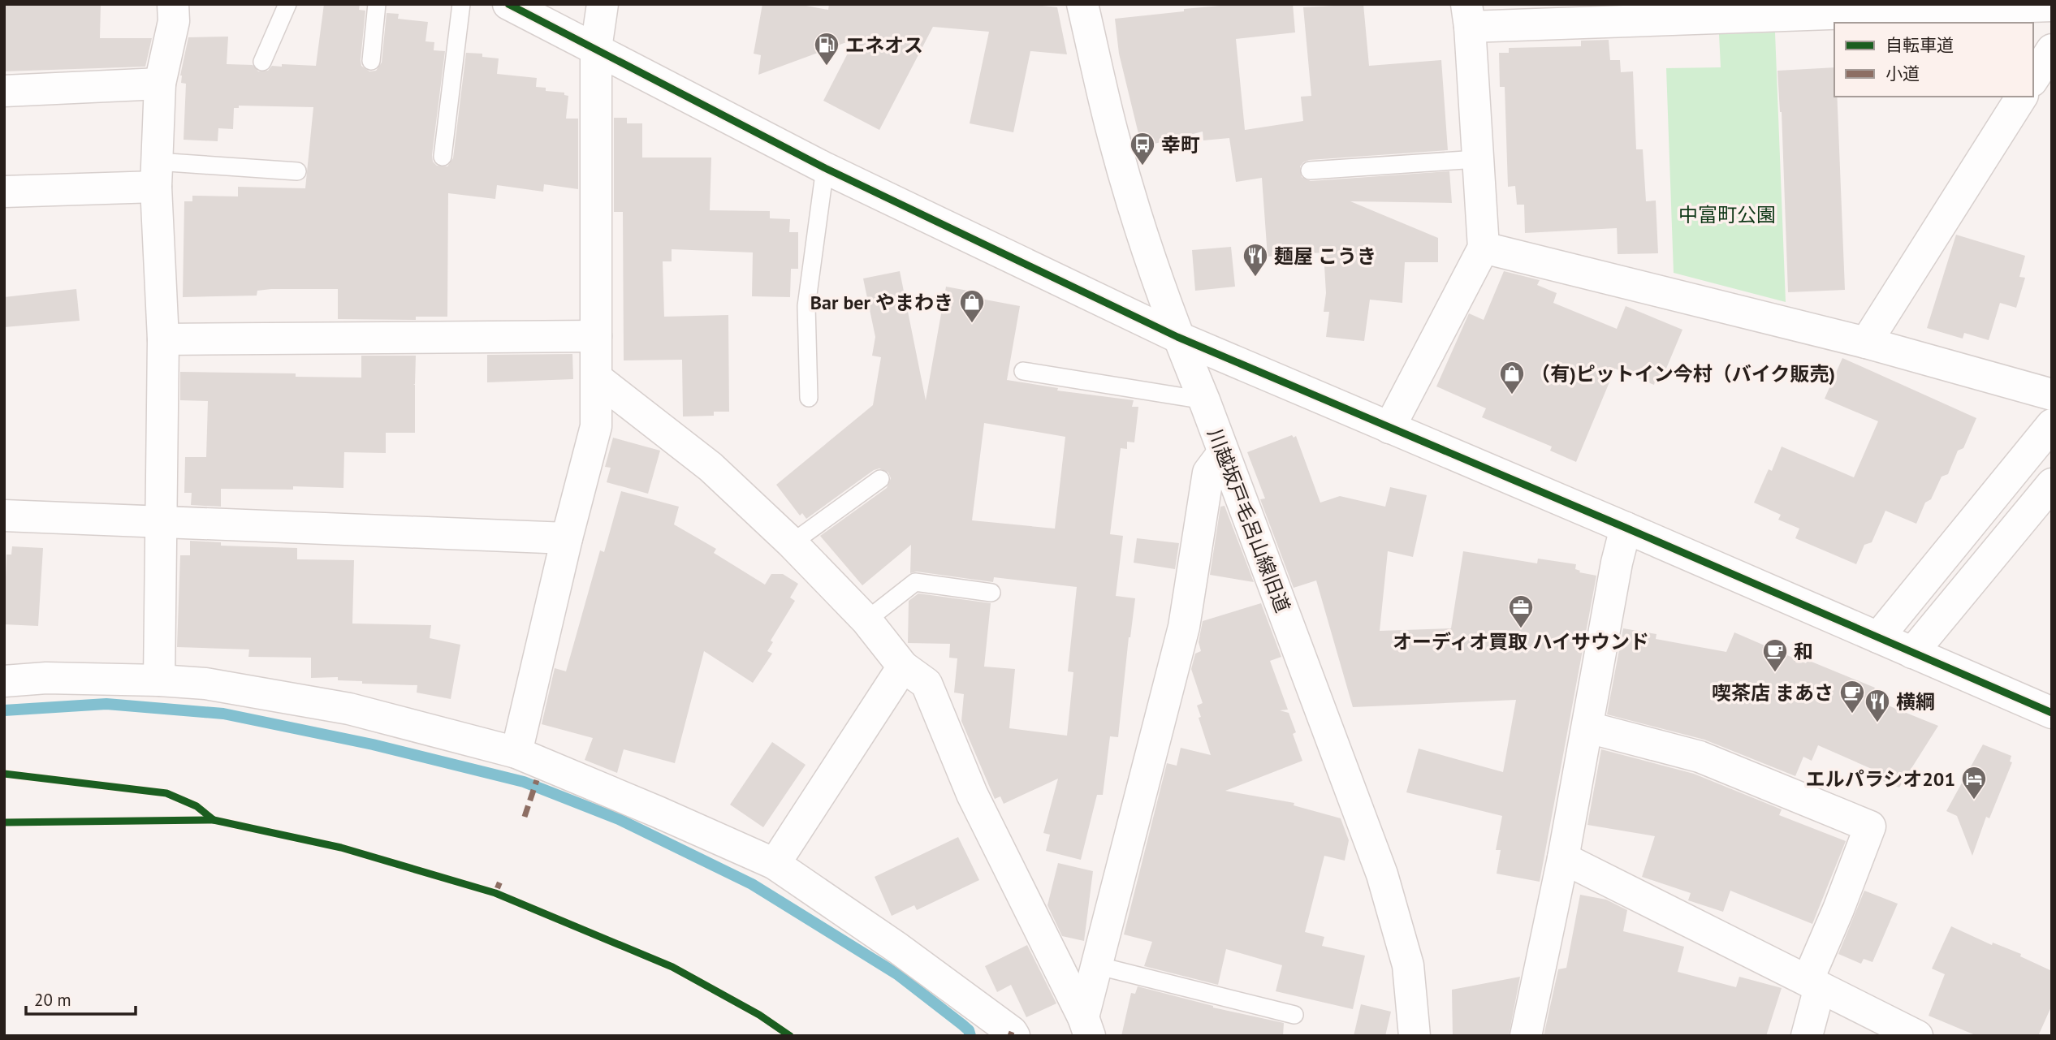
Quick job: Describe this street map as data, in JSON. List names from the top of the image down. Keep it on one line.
{"streets":{"street":["川越坂戸毛呂山線旧道"]},"parks":["中富町公園"],"places":{"fuel station":["エネオス"],"bus stop":["幸町"],"restaurant":["麺屋 こうき","横綱"],"shop":["Bar ber やまわき","（有)ピットイン今村（バイク販売)"],"office":["オーディオ買取 ハイサウンド"],"cafe":["和","喫茶店 まあさ"],"hotel":["エルパラシオ201"]},"legend":["自転車道","小道"],"scale_bar":"20 m"}
